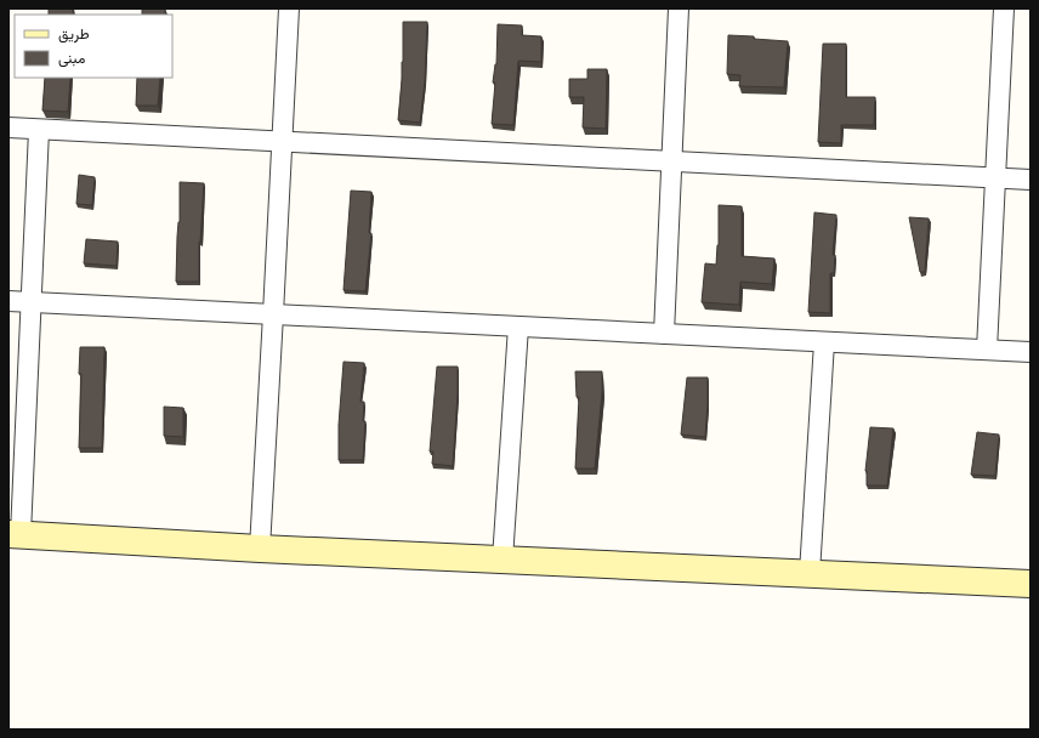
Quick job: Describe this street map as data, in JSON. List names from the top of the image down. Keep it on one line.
{"legend":["طريق","مبنى"]}
